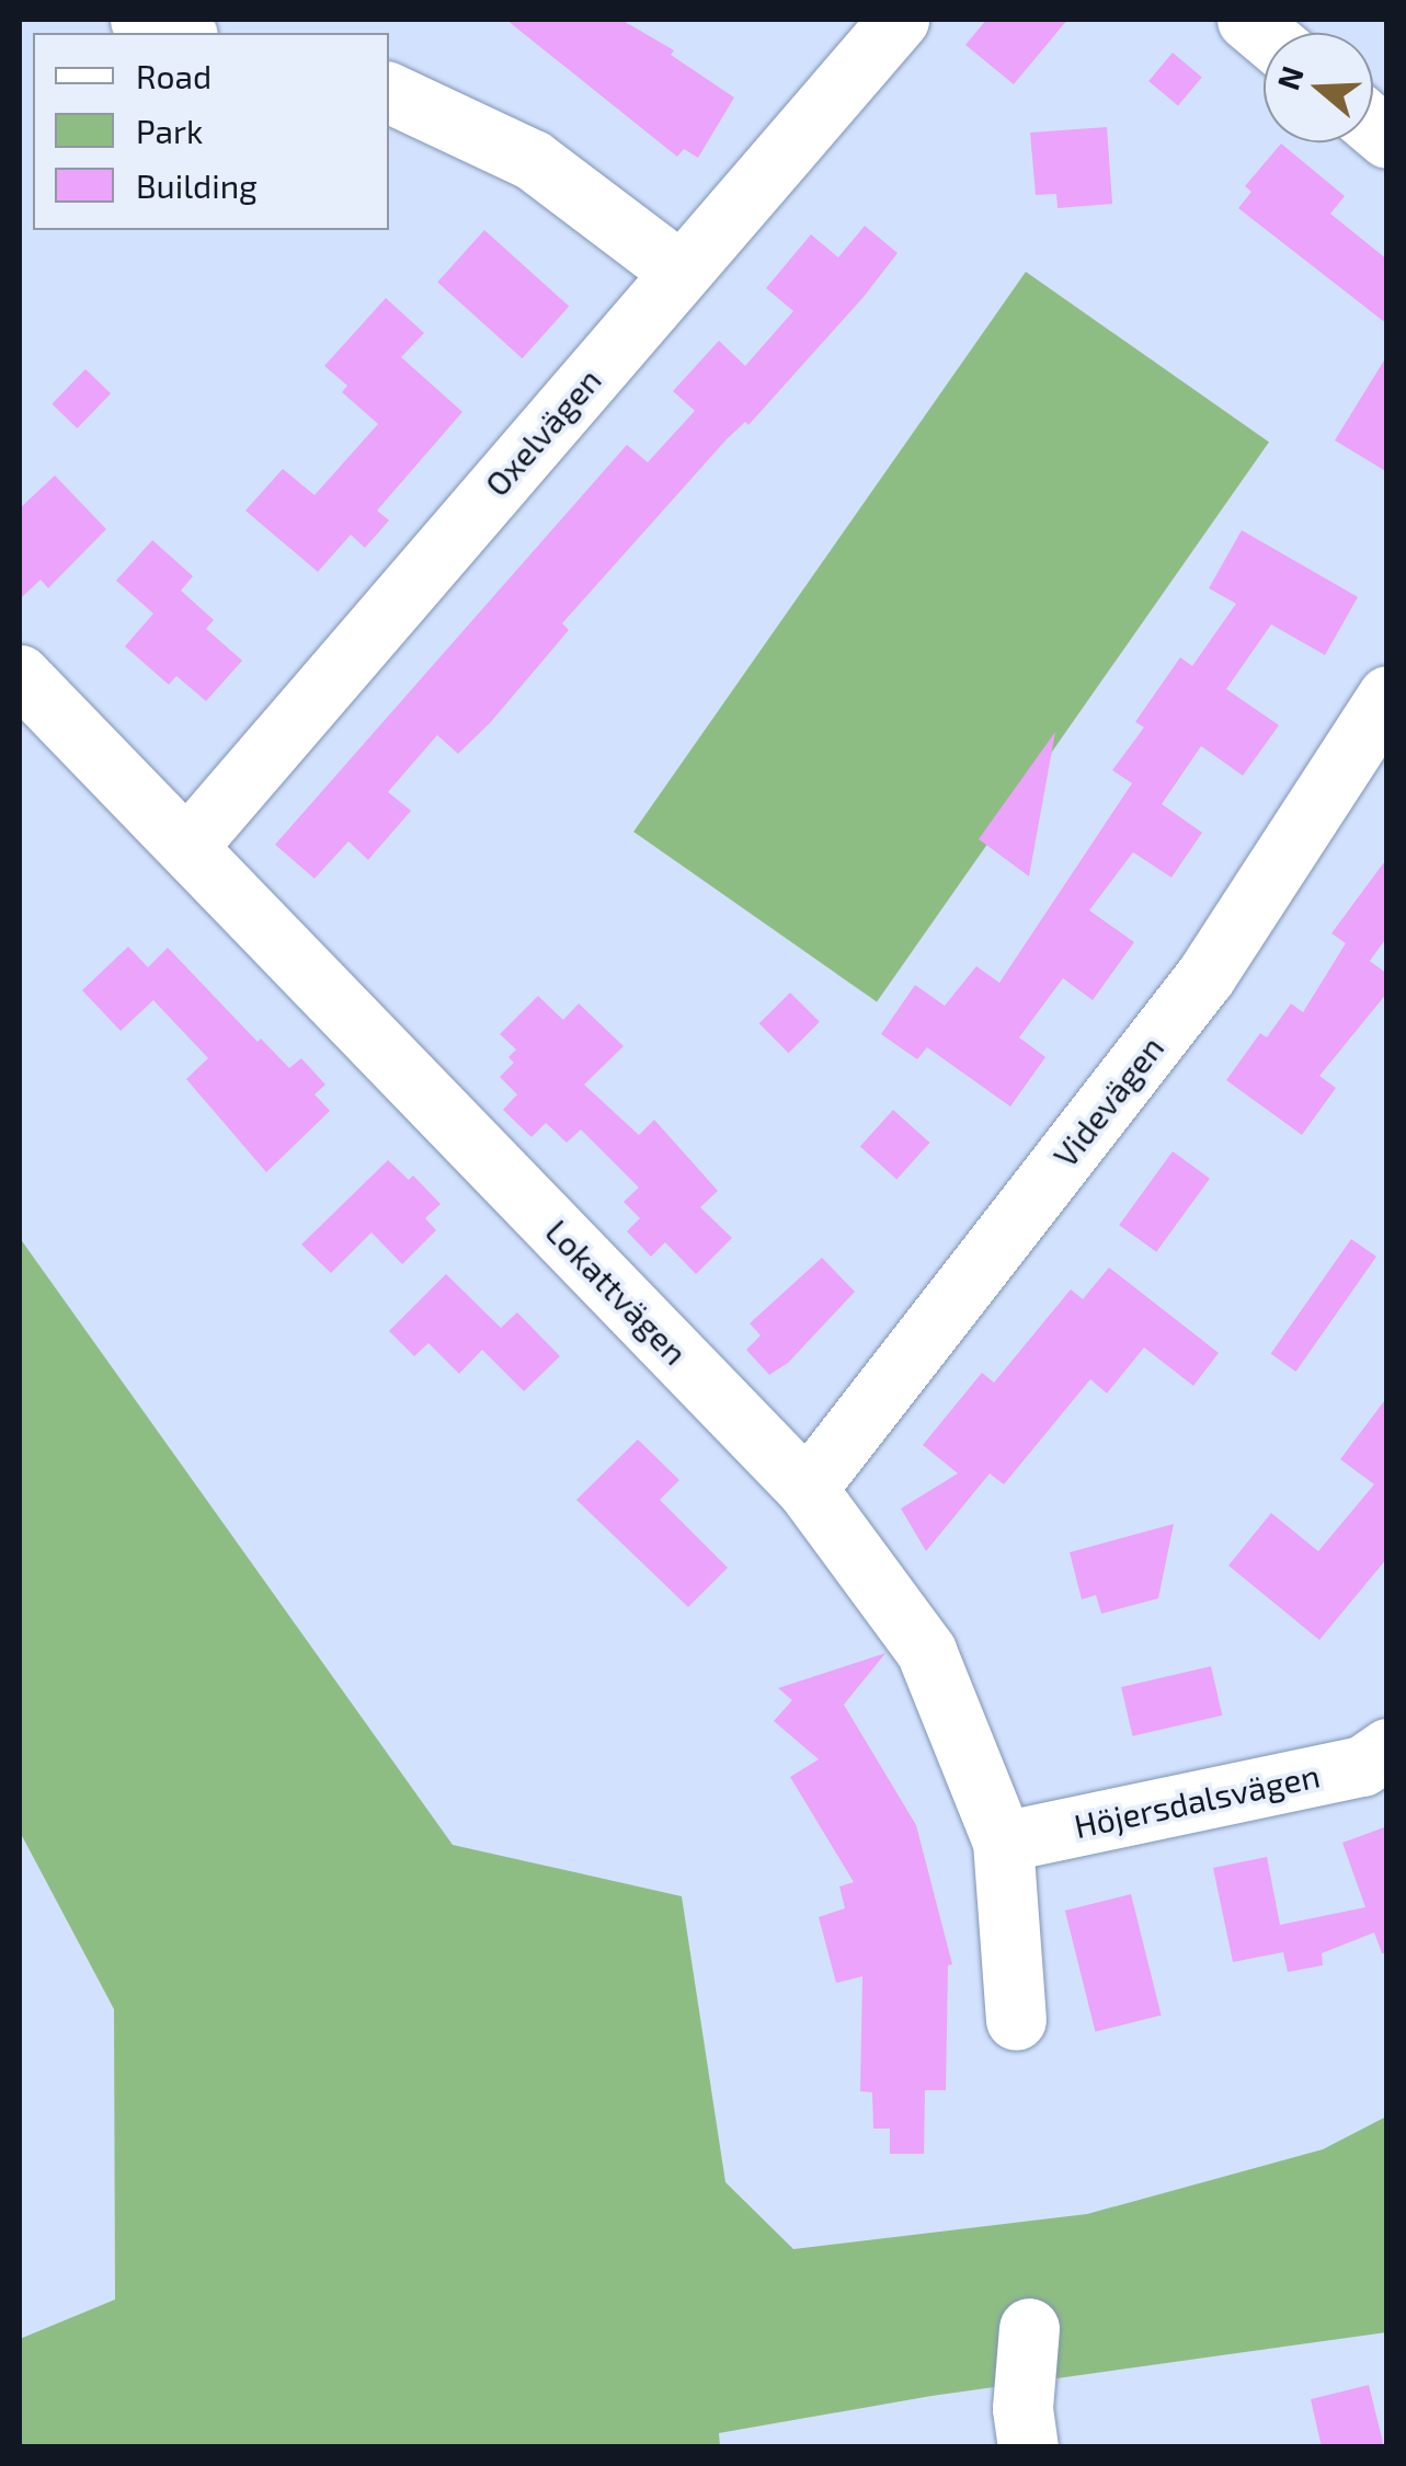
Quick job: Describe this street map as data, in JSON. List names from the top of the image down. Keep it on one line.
{"streets":{"street":["Oxelvägen","Videvägen","Lokattvägen","Höjersdalsvägen"]},"crossings":[["Oxelvägen","Lokattvägen"],["Videvägen","Lokattvägen"],["Lokattvägen","Höjersdalsvägen"]],"legend":["Road","Park","Building"],"north":"left"}
